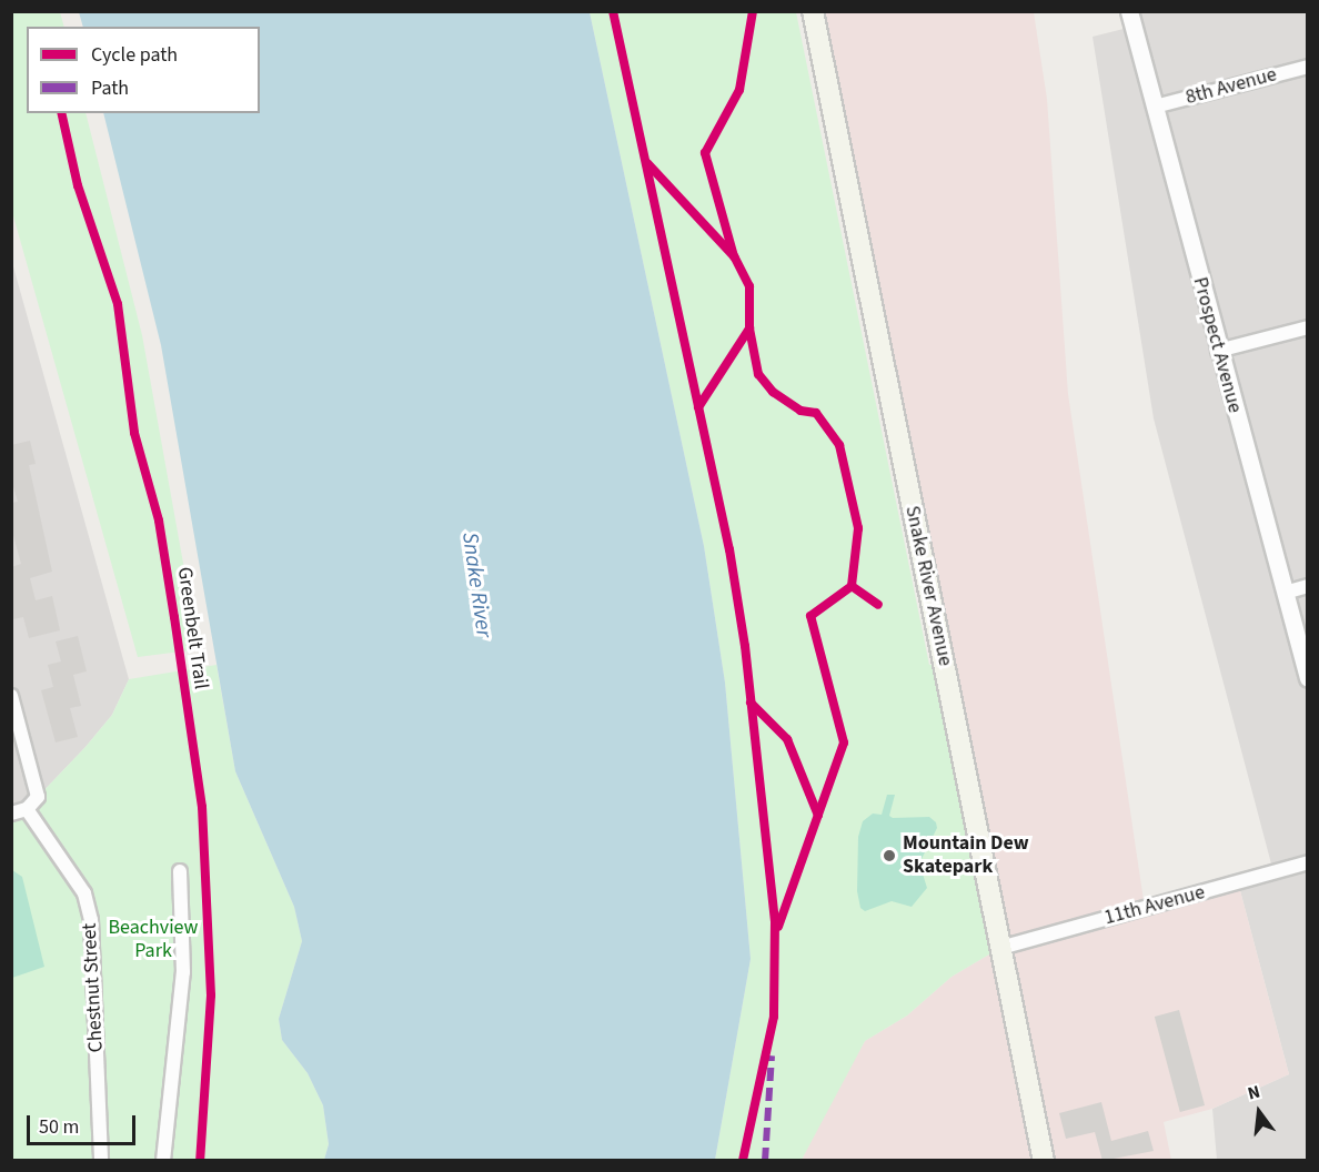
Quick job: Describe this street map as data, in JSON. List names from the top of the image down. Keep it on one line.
{"streets":{"main road":["Snake River Avenue"],"street":["8th Avenue","Prospect Avenue","11th Avenue","Chestnut Street"],"cycle path":["Greenbelt Trail"]},"crossings":[["8th Avenue","Prospect Avenue"],["Snake River Avenue","11th Avenue"]],"water":["Snake River"],"parks":["Beachview Park"],"places":["Mountain Dew Skatepark"],"legend":["Cycle path","Path"],"scale_bar":"50 m","north":"top"}
